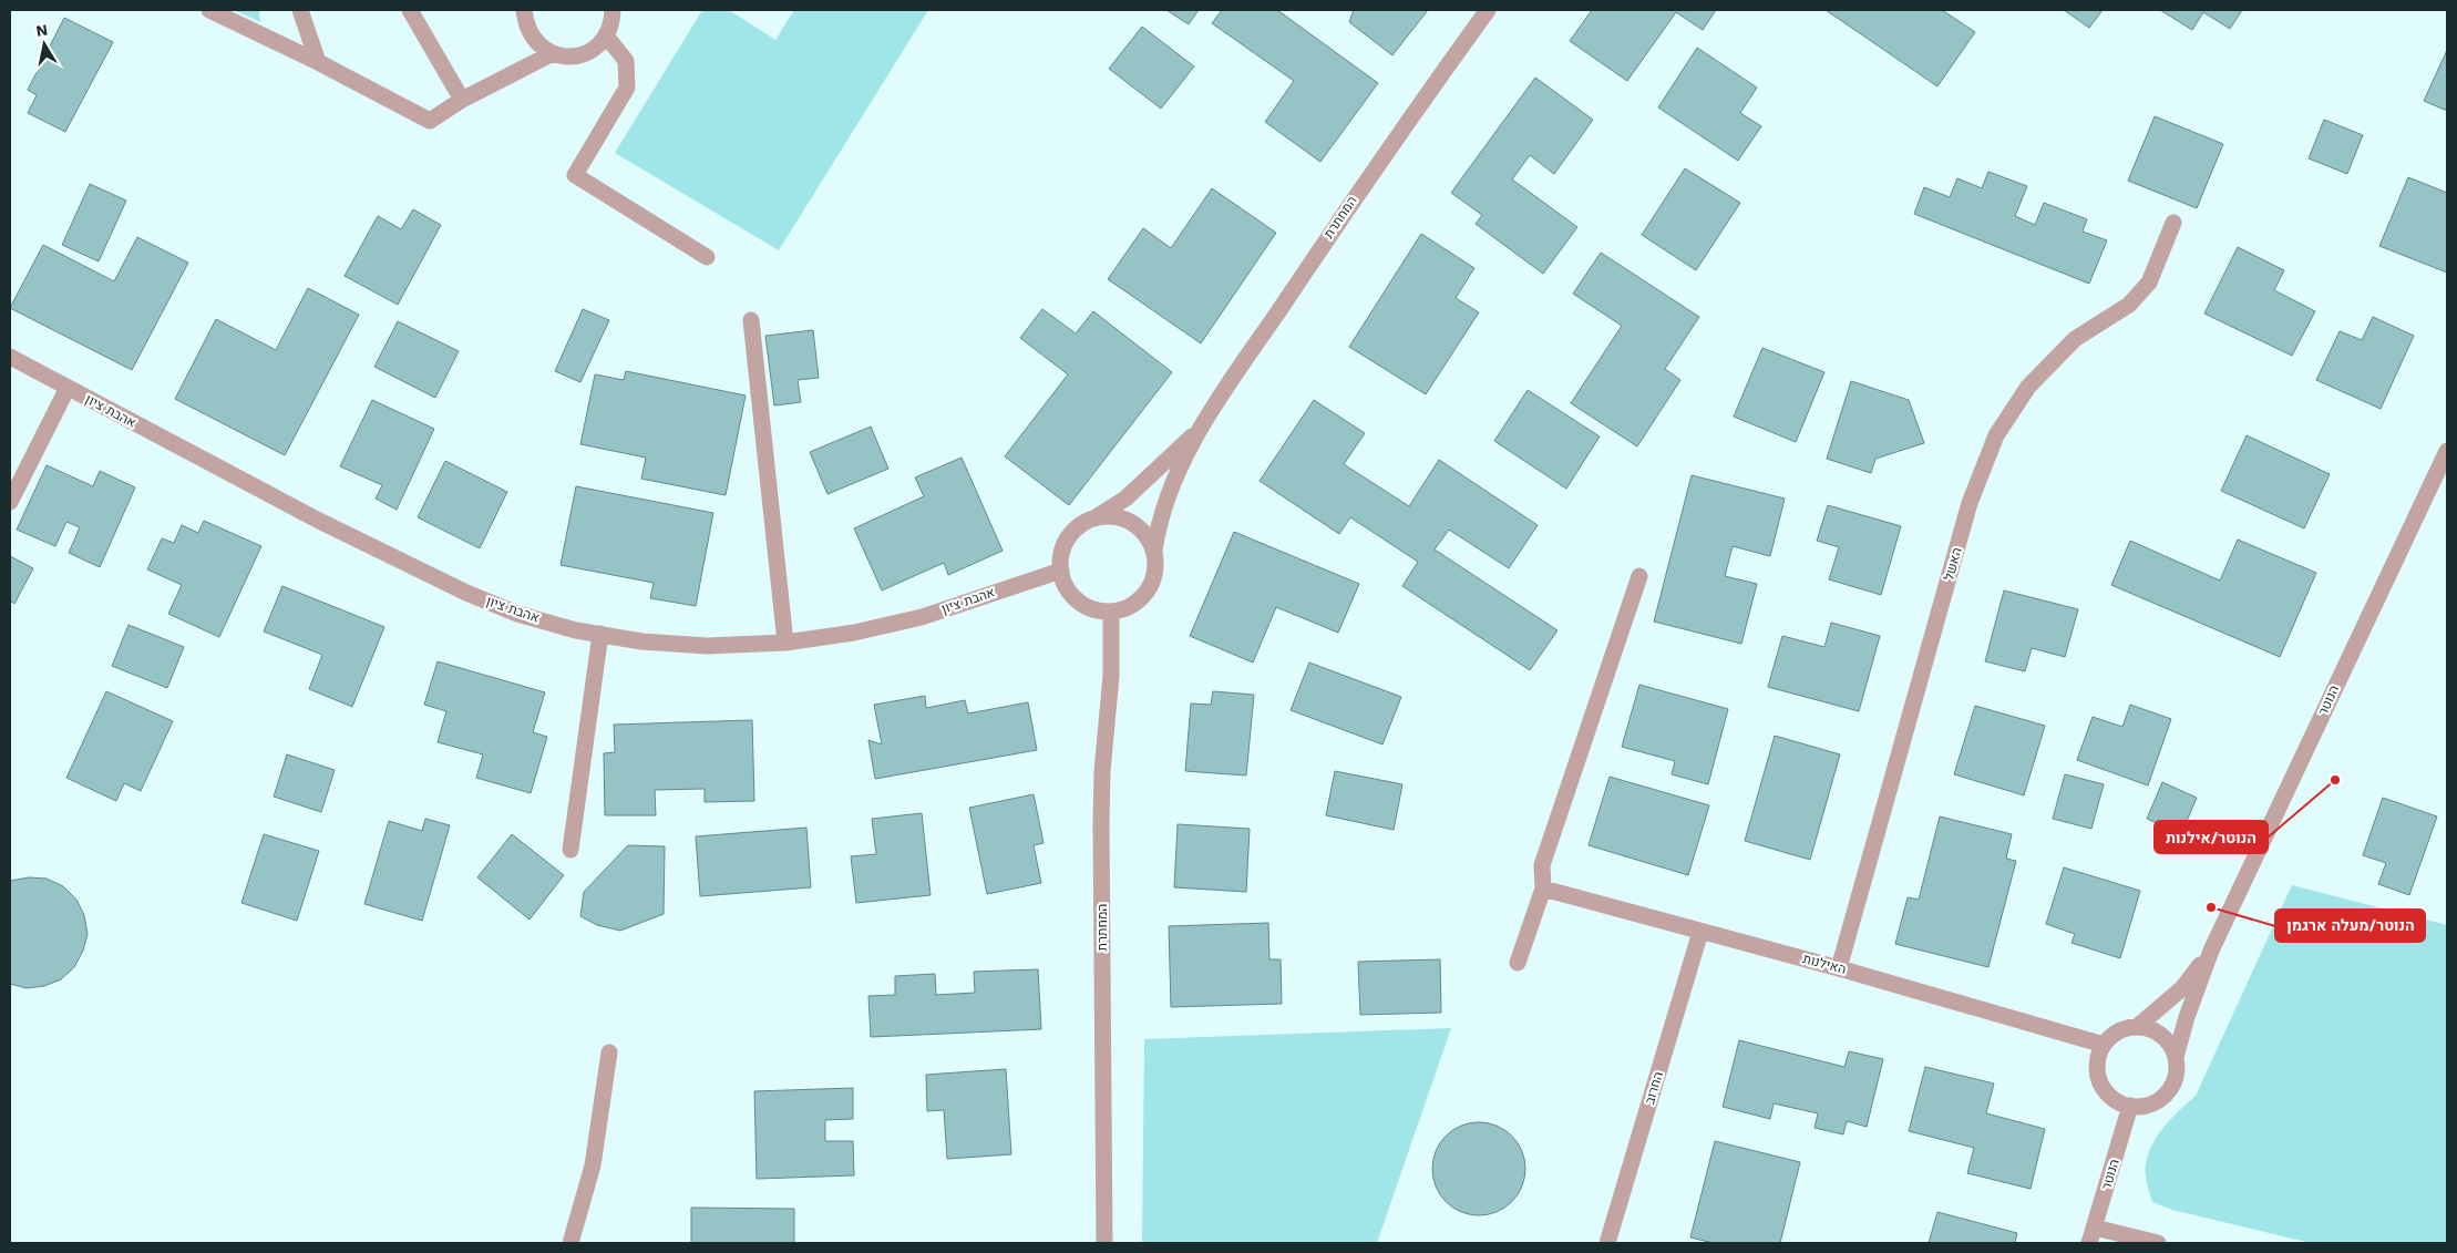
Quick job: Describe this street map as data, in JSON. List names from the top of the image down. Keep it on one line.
{"streets":{"street":["המחתרת","אהבת ציון","האשל","הנוטר","האילנות","החרוב"]},"crossings":[["המחתרת","אהבת ציון"],["האשל","האילנות"],["הנוטר","האילנות"],["האילנות","החרוב"]],"places":["הנוטר/אילנות","הנוטר/מעלה ארגמן"],"north":"top"}
